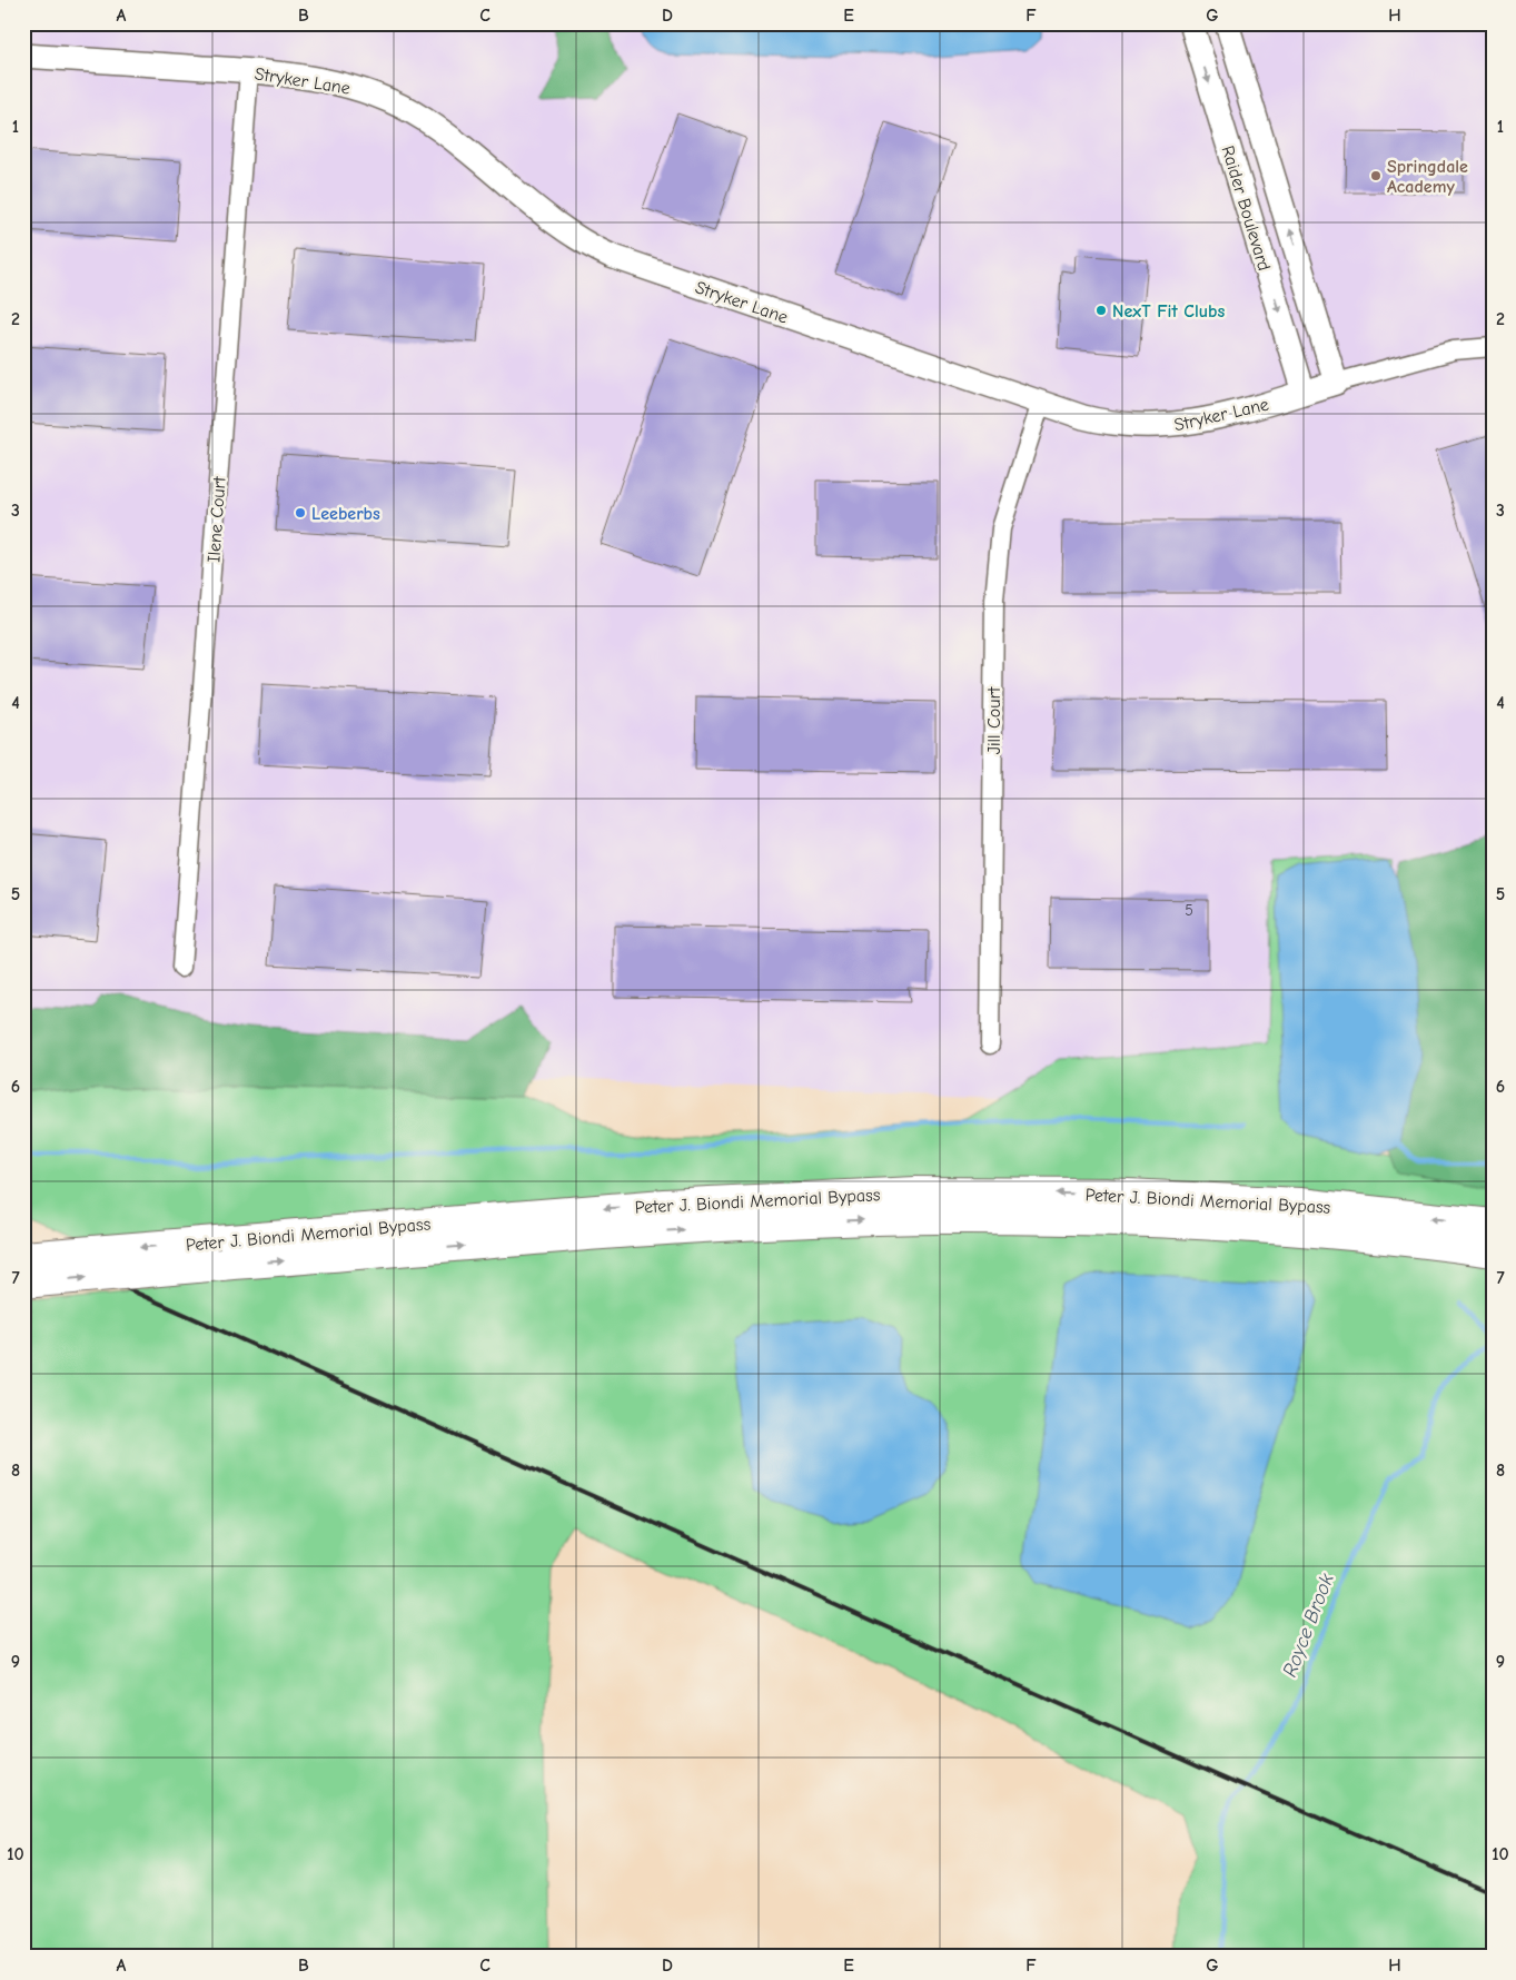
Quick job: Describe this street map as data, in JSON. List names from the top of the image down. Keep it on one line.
{"streets":{"highway":["Peter J. Biondi Memorial Bypass"],"street":["Stryker Lane","Raider Boulevard","Ilene Court","Jill Court"]},"crossings":[["Stryker Lane","Raider Boulevard"],["Stryker Lane","Ilene Court"],["Stryker Lane","Jill Court"]],"water":["Royce Brook"],"places":["Springdale Academy","NexT Fit Clubs","Leeberbs"],"house_numbers":["5"],"grid":{"columns":["A","B","C","D","E","F","G","H"],"rows":["1","2","3","4","5","6","7","8","9","10"]}}
